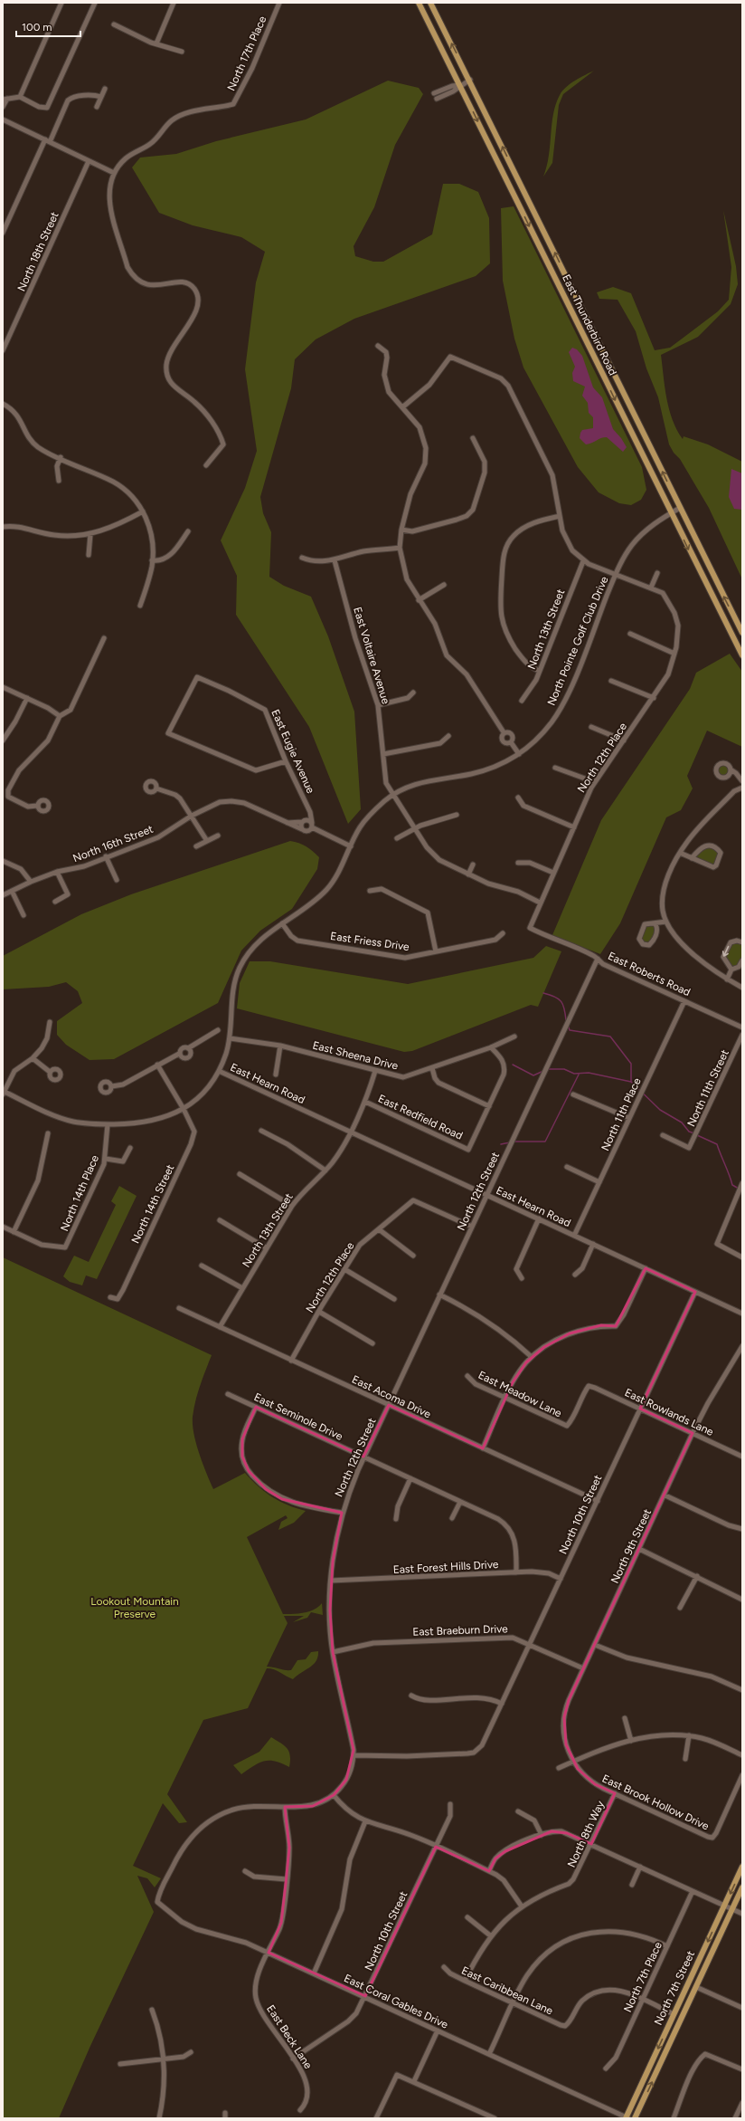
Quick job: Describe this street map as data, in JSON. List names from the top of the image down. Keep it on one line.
{"streets":{"main road":["East Thunderbird Road","North 7th Street"],"street":["North 17th Place","North 18th Street","North 13th Street","North Pointe Golf Club Drive","East Voltaire Avenue","East Eugie Avenue","North 12th Place","North 16th Street","East Friess Drive","East Roberts Road","East Sheena Drive","East Hearn Road","North 11th Street","North 11th Place","East Redfield Road","North 12th Street","North 14th Place","North 14th Street","East Meadow Lane","East Acoma Drive","East Rowlands Lane","East Seminole Drive","North 10th Street","North 9th Street","East Forest Hills Drive","East Braeburn Drive","East Brook Hollow Drive","North 8th Way","North 7th Place","East Caribbean Lane","East Coral Gables Drive","East Beck Lane"]},"crossings":[["East Thunderbird Road","North Pointe Golf Club Drive"],["North 13th Street","East Sheena Drive"],["North 13th Street","East Hearn Road"],["North 13th Street","East Redfield Road"],["North 13th Street","East Acoma Drive"],["North Pointe Golf Club Drive","East Voltaire Avenue"],["North Pointe Golf Club Drive","East Friess Drive"],["North Pointe Golf Club Drive","East Sheena Drive"],["North Pointe Golf Club Drive","East Hearn Road"],["North Pointe Golf Club Drive","North 14th Place"],["North Pointe Golf Club Drive","North 14th Street"],["East Voltaire Avenue","North 12th Place"],["East Eugie Avenue","North 16th Street"],["North 12th Place","East Roberts Road"],["North 12th Place","North 12th Street"],["North 12th Place","East Acoma Drive"],["East Roberts Road","North 11th Place"],["East Roberts Road","North 12th Street"],["East Hearn Road","North 11th Place"],["East Hearn Road","North 12th Street"],["East Hearn Road","North 10th Street"],["North 12th Street","East Acoma Drive"],["North 12th Street","East Seminole Drive"],["North 12th Street","North 10th Street"],["North 12th Street","East Forest Hills Drive"],["North 12th Street","East Braeburn Drive"],["North 12th Street","East Coral Gables Drive"],["East Meadow Lane","East Rowlands Lane"],["East Acoma Drive","North 10th Street"],["East Rowlands Lane","North 10th Street"],["East Rowlands Lane","North 9th Street"],["East Seminole Drive","East Forest Hills Drive"],["North 10th Street","East Forest Hills Drive"],["North 10th Street","East Braeburn Drive"],["North 10th Street","East Coral Gables Drive"],["North 10th Street","East Beck Lane"],["North 9th Street","East Braeburn Drive"],["North 9th Street","East Brook Hollow Drive"],["East Brook Hollow Drive","North 8th Way"],["North 8th Way","East Caribbean Lane"],["North 7th Place","East Caribbean Lane"],["North 7th Street","East Coral Gables Drive"],["East Coral Gables Drive","East Beck Lane"]],"parks":["Lookout Mountain Preserve"],"scale_bar":"100 m"}
